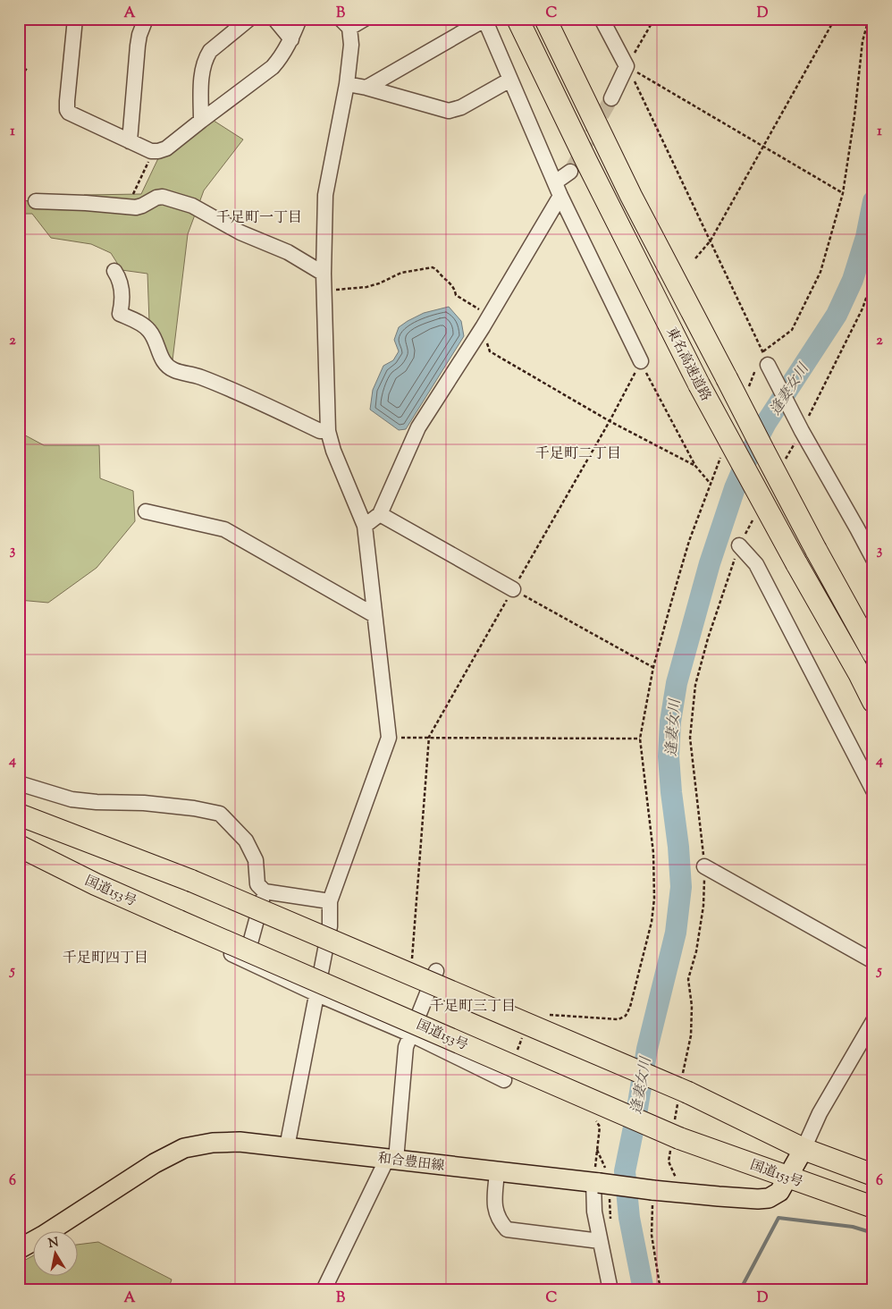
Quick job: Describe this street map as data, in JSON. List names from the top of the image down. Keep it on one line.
{"streets":{"highway":["東名高速道路","国道153号"],"main road":["和合豊田線"]},"crossings":[["国道153号","和合豊田線"]],"districts":["千足町一丁目","千足町二丁目","千足町四丁目","千足町三丁目"],"water":["逢妻女川"],"north":"top","grid":{"columns":["A","B","C","D"],"rows":["1","2","3","4","5","6"]}}
